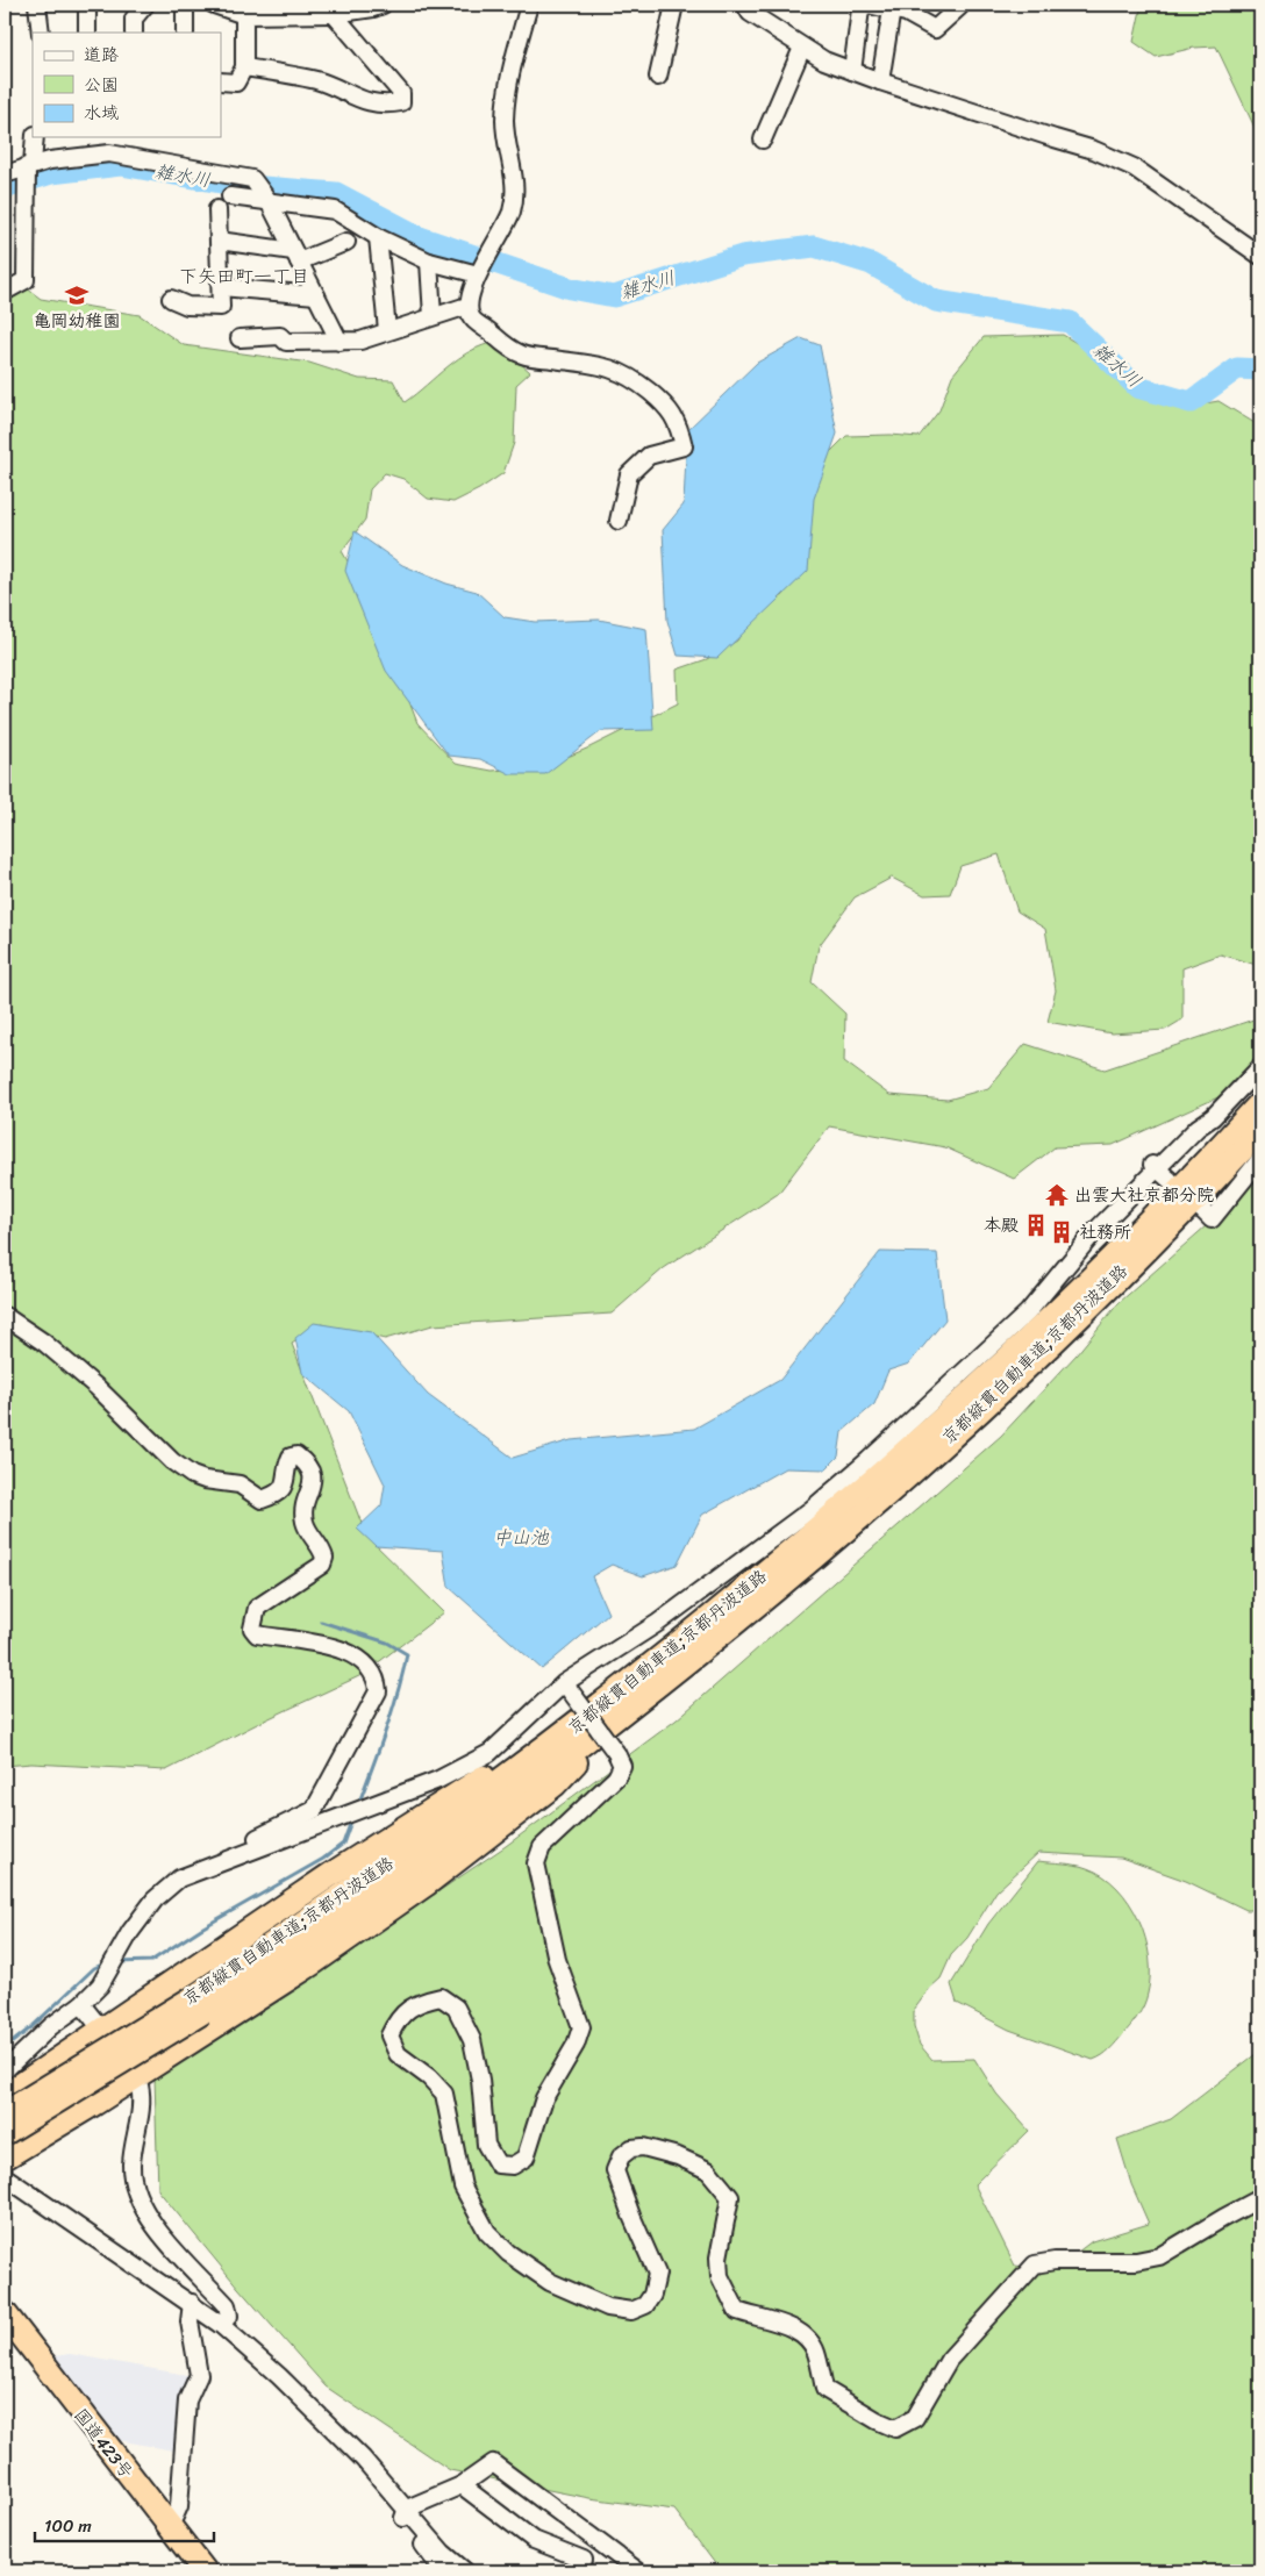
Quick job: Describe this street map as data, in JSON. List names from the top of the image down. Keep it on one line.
{"streets":{"highway":["京都縦貫自動車道;京都丹波道路","国道423号"]},"districts":["下矢田町一丁目"],"water":["雑水川","中山池"],"places":{"school or university":["亀岡幼稚園"],"temple":["出雲大社京都分院"],"building":["本殿","社務所"]},"legend":["道路","公園","水域"],"scale_bar":"100 m"}
